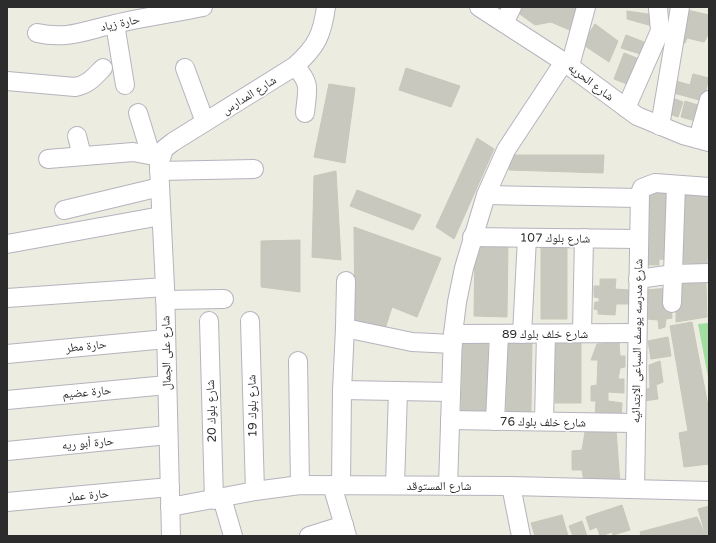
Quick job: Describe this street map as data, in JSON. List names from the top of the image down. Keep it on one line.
{"streets":{"street":["حارة زياد","شارع الحريه","شارع المدارس","شارع بلوك 107","شارع خلف بلوك 89","شارع مدرسه يوسف السباعى الابتدائيه","حارة مطر","شارع على الجمال","حارة عضيم","شارع بلوك 19","شارع بلوك 20","شارع خلف بلوك 76","حارة أبو ريه","شارع المستوقد","حارة عمار"]},"crossings":[["شارع المدارس","شارع على الجمال"],["شارع بلوك 107","شارع مدرسه يوسف السباعى الابتدائيه"],["شارع خلف بلوك 89","شارع مدرسه يوسف السباعى الابتدائيه"],["شارع مدرسه يوسف السباعى الابتدائيه","شارع خلف بلوك 76"],["شارع مدرسه يوسف السباعى الابتدائيه","شارع المستوقد"],["حارة مطر","شارع على الجمال"],["شارع على الجمال","حارة عضيم"],["شارع على الجمال","حارة أبو ريه"],["شارع على الجمال","شارع المستوقد"],["شارع على الجمال","حارة عمار"],["شارع بلوك 19","شارع المستوقد"],["شارع بلوك 20","شارع المستوقد"]]}
